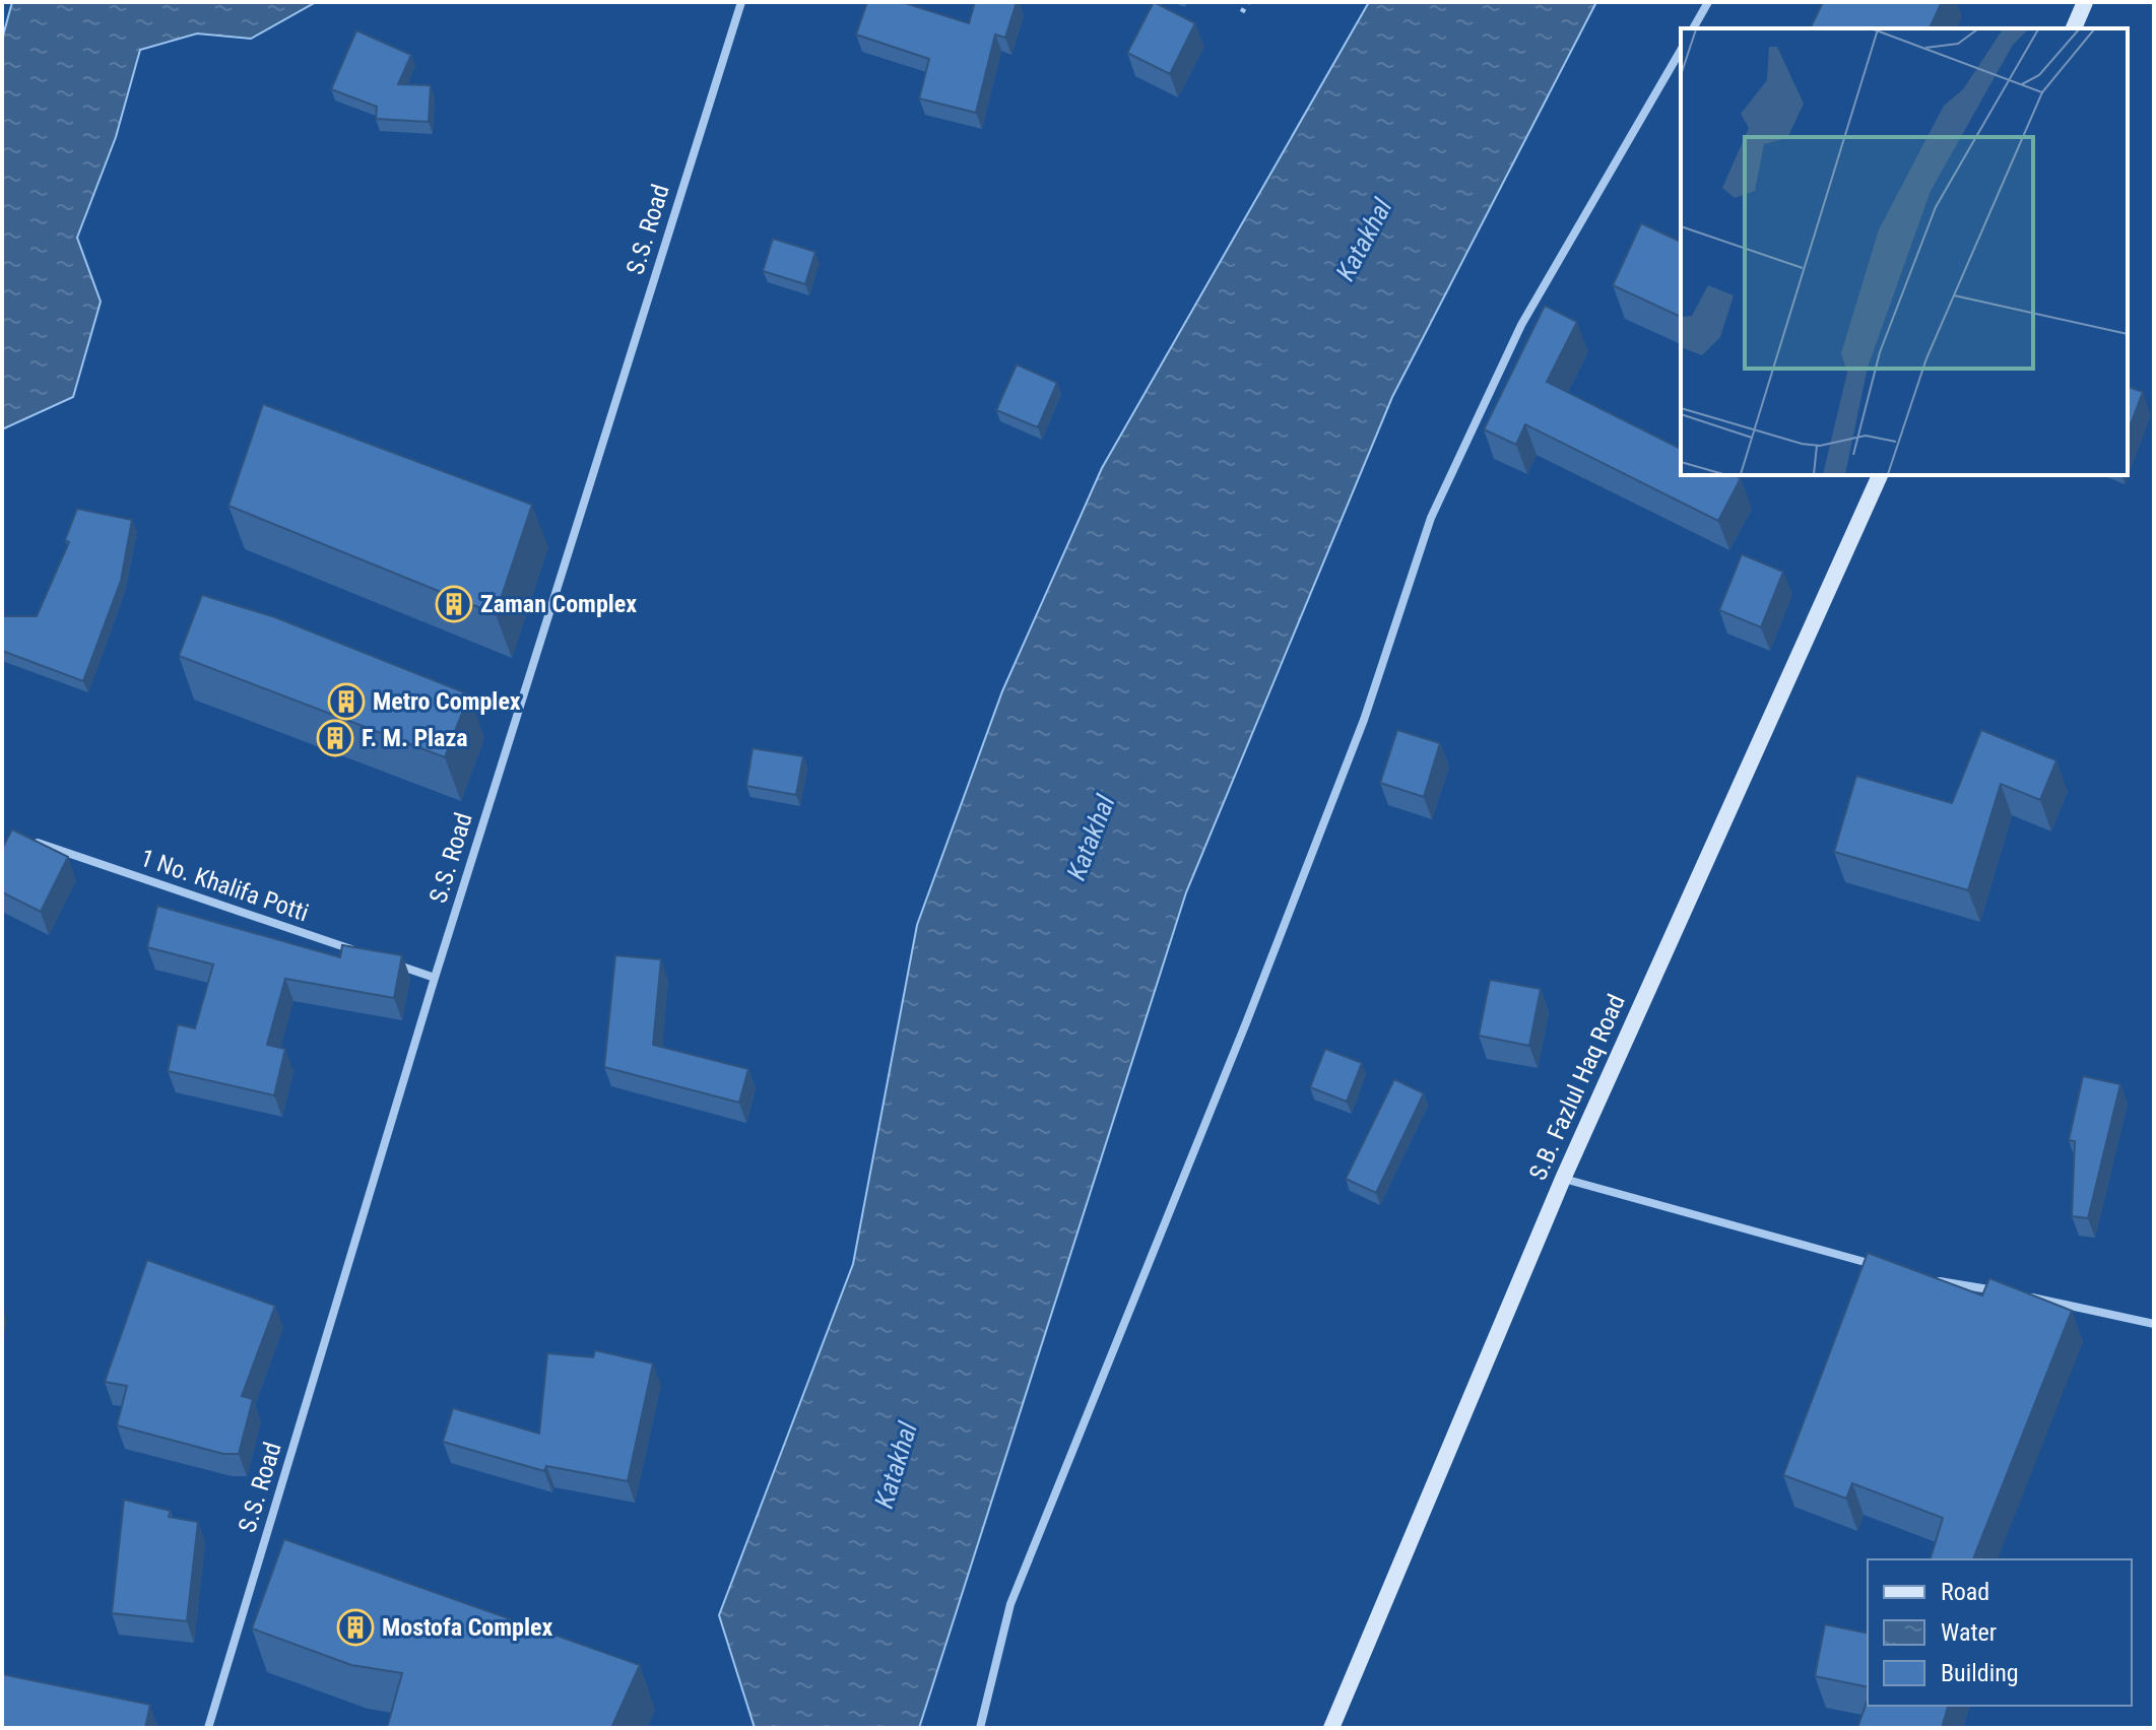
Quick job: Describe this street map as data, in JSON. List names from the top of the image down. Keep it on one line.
{"streets":{"main road":["S.B. Fazlul Haq Road"],"street":["S.S. Road","1 No. Khalifa Potti"]},"water":["Katakhal"],"places":{"building":["Zaman Complex","Metro Complex","F. M. Plaza","Mostofa Complex"]},"legend":["Road","Water","Building"]}
